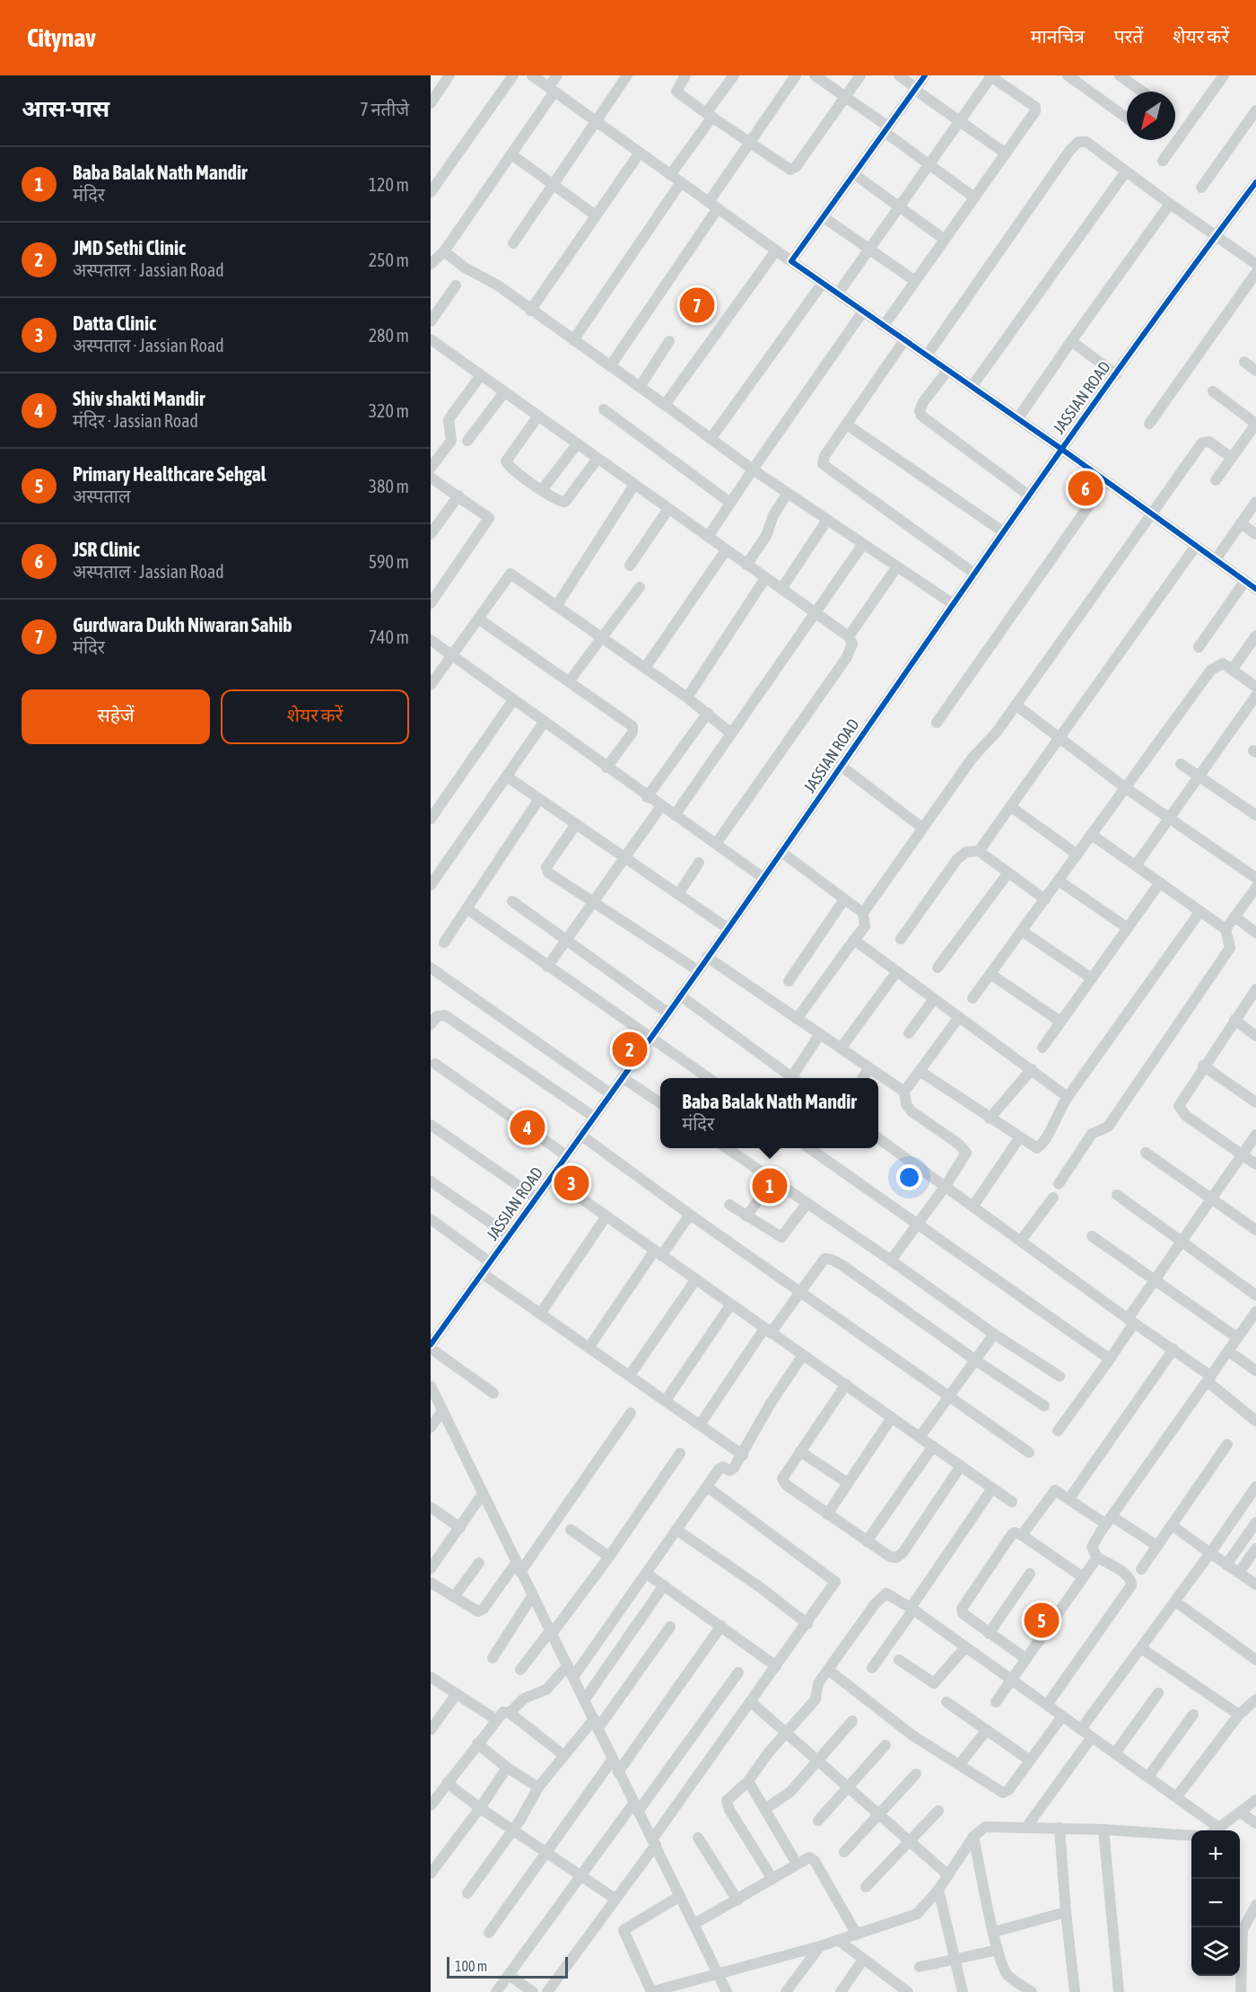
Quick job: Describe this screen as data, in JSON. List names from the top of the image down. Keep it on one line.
{"streets":{"street":["JASSIAN ROAD"]},"scale_bar":"100 m","north":"bottom left","page":{"header":"Citynav","nav":["मानचित्र","परतें","शेयर करें"],"heading":["आस-पास","7 नतीजे"],"list":[{"mark":"1","name":"Baba Balak Nath Mandir","note":"मंदिर","value":"120 m"},{"mark":"2","name":"JMD Sethi Clinic","note":"अस्पताल · Jassian Road","value":"250 m"},{"mark":"3","name":"Datta Clinic","note":"अस्पताल · Jassian Road","value":"280 m"},{"mark":"4","name":"Shiv shakti Mandir","note":"मंदिर · Jassian Road","value":"320 m"},{"mark":"5","name":"Primary Healthcare Sehgal","note":"अस्पताल","value":"380 m"},{"mark":"6","name":"JSR Clinic","note":"अस्पताल · Jassian Road","value":"590 m"},{"mark":"7","name":"Gurdwara Dukh Niwaran Sahib","note":"मंदिर","value":"740 m"}],"pins":["7","6","2","4","3","1","5"],"buttons":["सहेजें","शेयर करें"],"popup":["Baba Balak Nath Mandir","मंदिर"],"map_buttons":["+","−"],"scale":"100 m"}}
